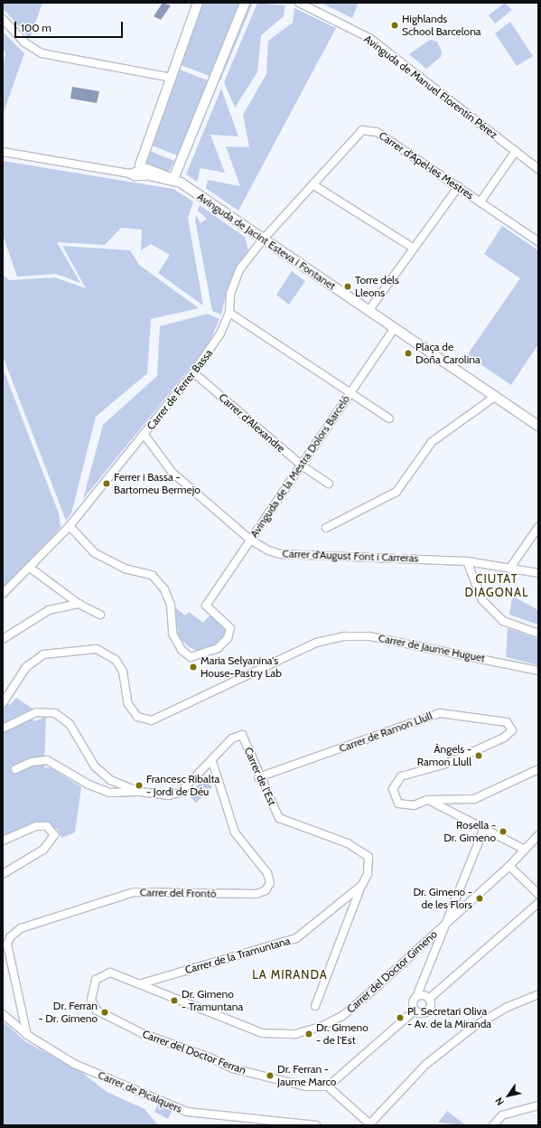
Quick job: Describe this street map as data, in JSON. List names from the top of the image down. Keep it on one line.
{"streets":{"street":["Avinguda de Manuel Florentín Pérez","Carrer d'Apel·les Mestres","Avinguda de Jacint Esteva i Fontanet","Carrer de Ferrer Bassa","Carrer d'Alexandre","Avinguda de la Mestra Dolors Barceló","Carrer d'August Font i Carreras","Carrer de Jaume Huguet","Carrer de Ramon Llull","Carrer de l'Est","Carrer del Frontó","Carrer de la Tramuntana","Carrer del Doctor Gimeno","Carrer del Doctor Ferran","Carrer de Picalquers"]},"crossings":[["Carrer d'Apel·les Mestres","Avinguda de Jacint Esteva i Fontanet"],["Carrer d'Apel·les Mestres","Carrer de Ferrer Bassa"],["Avinguda de Jacint Esteva i Fontanet","Carrer de Ferrer Bassa"],["Avinguda de Jacint Esteva i Fontanet","Avinguda de la Mestra Dolors Barceló"],["Carrer de Ferrer Bassa","Carrer d'Alexandre"],["Carrer de Ferrer Bassa","Avinguda de la Mestra Dolors Barceló"],["Carrer de Ferrer Bassa","Carrer d'August Font i Carreras"],["Carrer d'Alexandre","Avinguda de la Mestra Dolors Barceló"],["Avinguda de la Mestra Dolors Barceló","Carrer d'August Font i Carreras"],["Carrer de Ramon Llull","Carrer de l'Est"],["Carrer de l'Est","Carrer del Frontó"],["Carrer de l'Est","Carrer de la Tramuntana"],["Carrer del Frontó","Carrer de Picalquers"],["Carrer de la Tramuntana","Carrer del Doctor Gimeno"],["Carrer del Doctor Gimeno","Carrer del Doctor Ferran"]],"districts":["CIUTAT DIAGONAL","LA MIRANDA"],"places":["Highlands School Barcelona","Torre dels Lleons","Plaça de Doña Carolina","Ferrer i Bassa - Bartomeu Bermejo","Maria Selyanina's House-Pastry Lab","Àngels - Ramon Llull","Francesc Ribalta - Jordi de Déu","Rosella - Dr. Gimeno","Dr. Gimeno - de les Flors","Dr. Gimeno - Tramuntana","Dr. Ferran - Dr. Gimeno","Pl. Secretari Oliva - Av. de la Miranda","Dr. Gimeno - de l'Est","Dr. Ferran - Jaume Marco"],"scale_bar":"100 m","north":"bottom left"}
